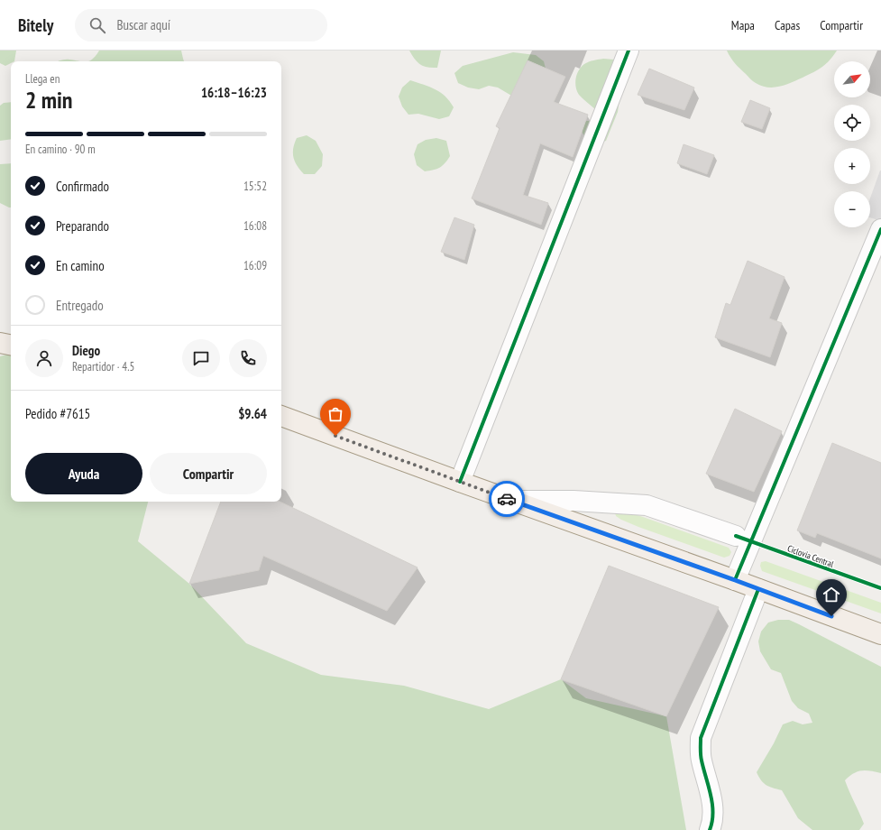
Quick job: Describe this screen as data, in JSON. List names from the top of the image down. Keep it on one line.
{"streets":{"cycle path":["Ciclovia Central"]},"north":"top right","page":{"header":"Bitely","search":"Buscar aquí","nav":["Mapa","Capas","Compartir"],"map_buttons":["+","−"],"heading":["2 min","Llega en","16:18–16:23"],"panel":["Diego","Repartidor · 4.5","Pedido #7615","$9.64"],"bar":"En camino · 90 m","list":[["Confirmado","15:52"],["Preparando","16:08"],["En camino","16:09"],"Entregado"],"buttons":["Ayuda","Compartir"]}}
